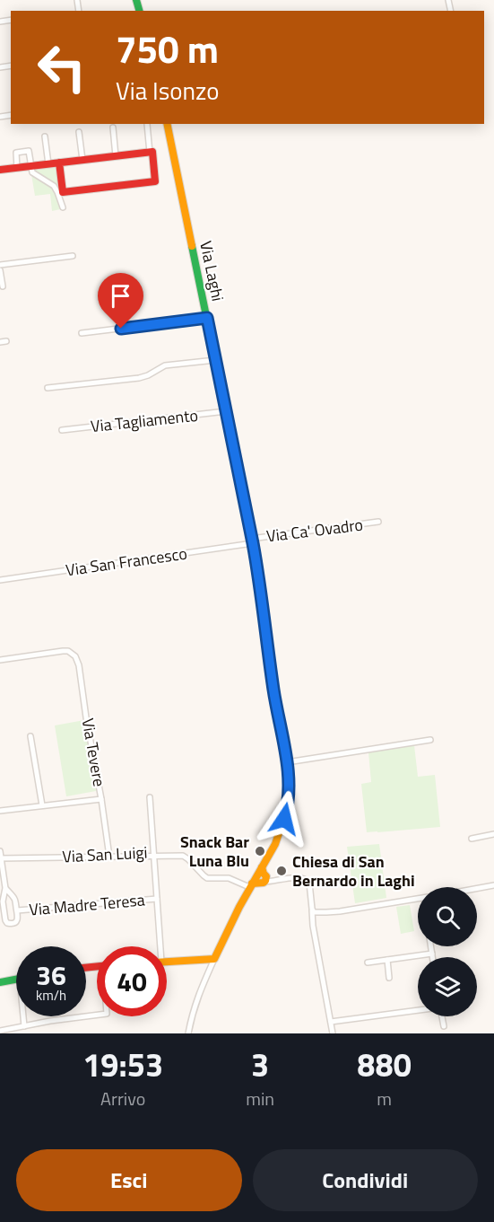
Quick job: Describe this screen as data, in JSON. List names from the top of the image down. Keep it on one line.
{"streets":{"street":["Via Laghi","Via Tagliamento","Via Ca' Ovadro","Via San Francesco","Via Tevere","Via San Luigi","Via Madre Teresa"]},"crossings":[["Via Laghi","Via Tagliamento"],["Via Laghi","Via Ca' Ovadro"],["Via Laghi","Via San Francesco"],["Via Ca' Ovadro","Via San Francesco"],["Via Tevere","Via San Luigi"],["Via San Luigi","Via Madre Teresa"]],"places":["Snack Bar Luna Blu","Chiesa di San Bernardo in Laghi"],"page":{"turn":["750 m","Via Isonzo"],"speed":"36 km/h","limit":"40","eta":["19:53","Arrivo","3","min","880","m"],"buttons":["Esci","Condividi"]}}
